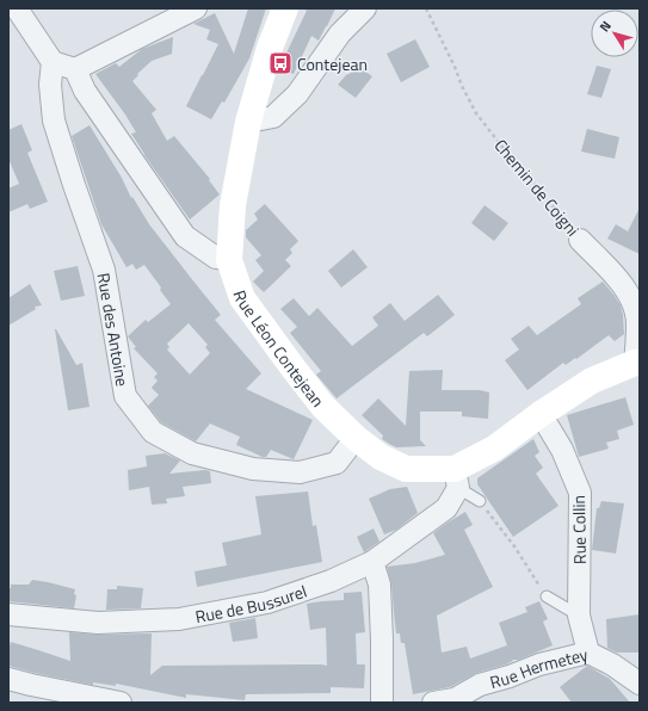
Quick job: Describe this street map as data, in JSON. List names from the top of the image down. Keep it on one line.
{"streets":{"street":["Chemin de Coigni","Rue des Antoine","Rue Léon Contejean","Rue Collin","Rue de Bussurel","Rue Hermetey"]},"crossings":[["Chemin de Coigni","Rue Léon Contejean"],["Rue des Antoine","Rue Léon Contejean"],["Rue Léon Contejean","Rue Collin"],["Rue Léon Contejean","Rue de Bussurel"],["Rue Collin","Rue Hermetey"]],"places":{"bus stop":["Contejean"]},"north":"top left"}
